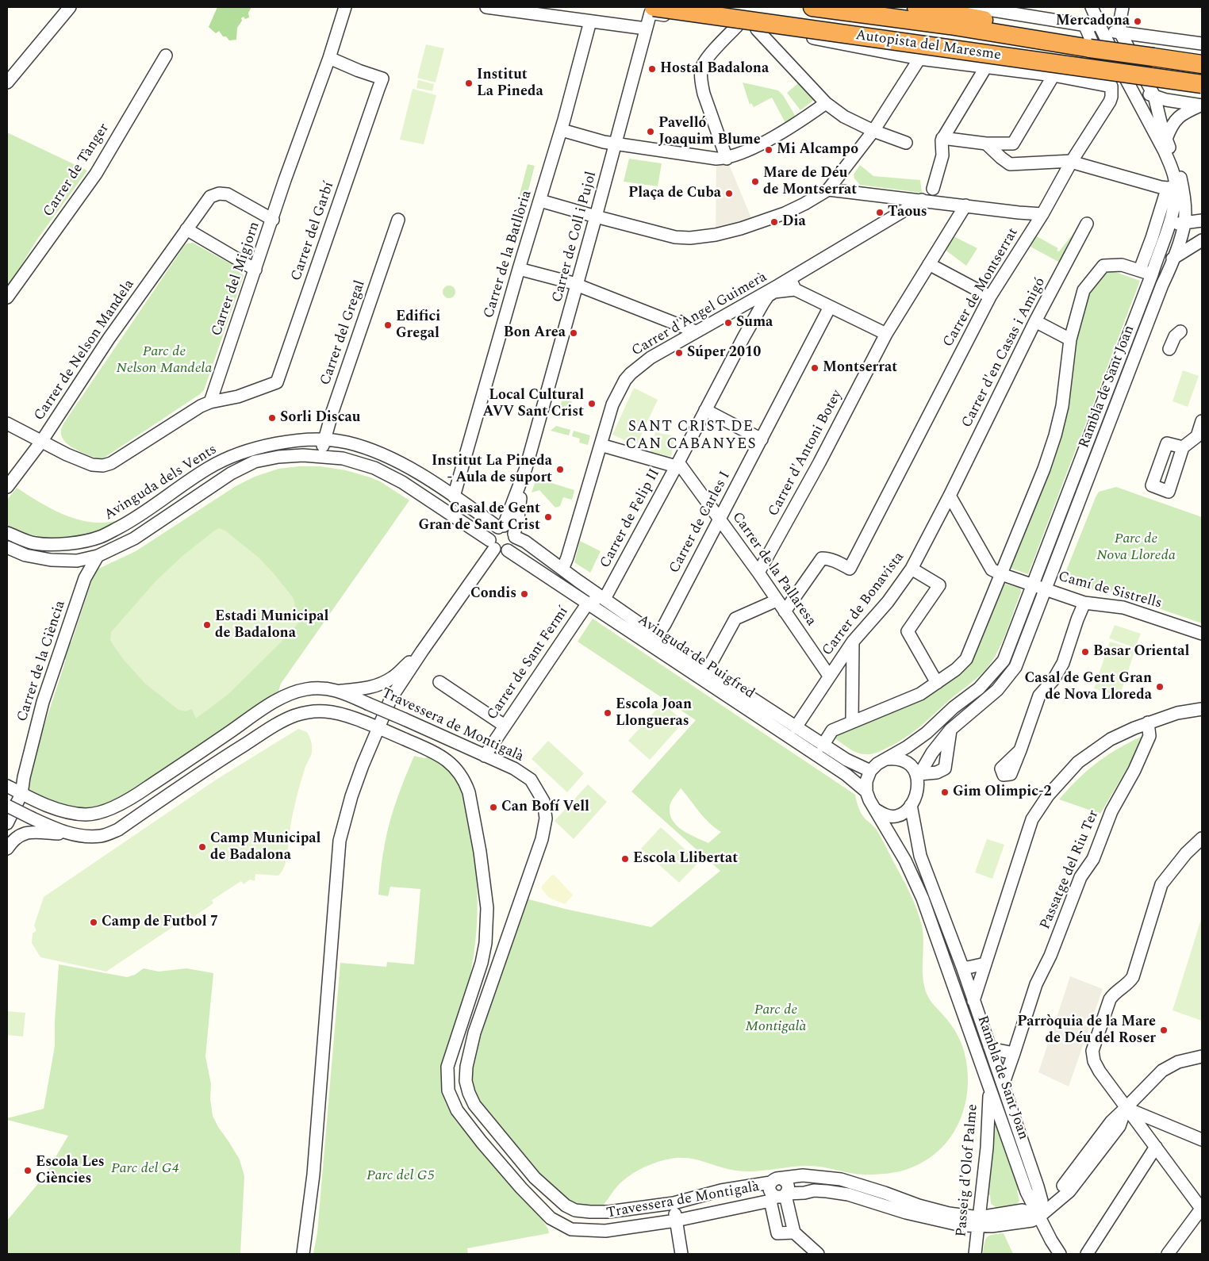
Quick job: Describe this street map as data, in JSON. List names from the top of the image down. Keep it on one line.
{"streets":{"highway":["Autopista del Maresme"],"street":["Carrer de Tànger","Carrer del Garbí","Carrer de Coll i Pujol","Carrer de la Batllòria","Carrer del Migjorn","Carrer de Montserrat","Carrer d'Àngel Guimerà","Carrer del Gregal","Carrer de Nelson Mandela","Carrer d'en Casas i Amigó","Rambla de Sant Joan","Carrer d'Antoni Botey","Avinguda dels Vents","Carrer de Felip II","Carrer de Carles I","Carrer de la Pallaresa","Camí de Sistrells","Carrer de Bonavista","Avinguda de Puigfred","Carrer de la Ciència","Carrer de Sant Fermí","Travessera de Montigalà","Passatge del Riu Ter","Passeig d'Olof Palme"]},"crossings":[["Autopista del Maresme","Carrer de Coll i Pujol"],["Carrer del Garbí","Carrer del Migjorn"],["Carrer de Coll i Pujol","Avinguda dels Vents"],["Carrer de Coll i Pujol","Avinguda de Puigfred"],["Carrer de la Batllòria","Avinguda dels Vents"],["Carrer del Migjorn","Carrer de Nelson Mandela"],["Carrer de Montserrat","Carrer de la Pallaresa"],["Carrer d'Àngel Guimerà","Avinguda de Puigfred"],["Carrer del Gregal","Avinguda dels Vents"],["Carrer d'en Casas i Amigó","Carrer de Bonavista"],["Rambla de Sant Joan","Camí de Sistrells"],["Rambla de Sant Joan","Avinguda de Puigfred"],["Rambla de Sant Joan","Travessera de Montigalà"],["Rambla de Sant Joan","Passatge del Riu Ter"],["Rambla de Sant Joan","Passeig d'Olof Palme"],["Carrer d'Antoni Botey","Carrer de la Pallaresa"],["Avinguda dels Vents","Avinguda de Puigfred"],["Avinguda dels Vents","Carrer de la Ciència"],["Carrer de Felip II","Carrer de la Pallaresa"],["Carrer de Felip II","Avinguda de Puigfred"],["Carrer de Felip II","Carrer de Sant Fermí"],["Carrer de Carles I","Carrer de la Pallaresa"],["Carrer de Carles I","Avinguda de Puigfred"],["Carrer de la Pallaresa","Carrer de Bonavista"],["Carrer de Bonavista","Avinguda de Puigfred"],["Avinguda de Puigfred","Carrer de Sant Fermí"],["Carrer de la Ciència","Travessera de Montigalà"],["Carrer de Sant Fermí","Travessera de Montigalà"],["Travessera de Montigalà","Passeig d'Olof Palme"]],"districts":["SANT CRIST DE CAN CABANYES"],"parks":["Parc de Nelson Mandela","Parc de Nova Lloreda","Parc de Montigalà","Parc del G4","Parc del G5"],"places":["Mercadona","Hostal Badalona","Institut La Pineda","Pavelló Joaquim Blume","Mi Alcampo","Mare de Déu de Montserrat","Plaça de Cuba","Taous","Dia","Suma","Edifici Gregal","Bon Area","Súper 2010","Montserrat","Local Cultural AVV Sant Crist","Sorli Discau","Institut La Pineda - Aula de suport","Casal de Gent Gran de Sant Crist","Condis","Estadi Municipal de Badalona","Basar Oriental","Casal de Gent Gran de Nova Lloreda","Escola Joan Llongueras","Gim Olimpic-2","Can Bofí Vell","Camp Municipal de Badalona","Escola Llibertat","Camp de Futbol 7","Parròquia de la Mare de Déu del Roser","Escola Les Ciències"]}
